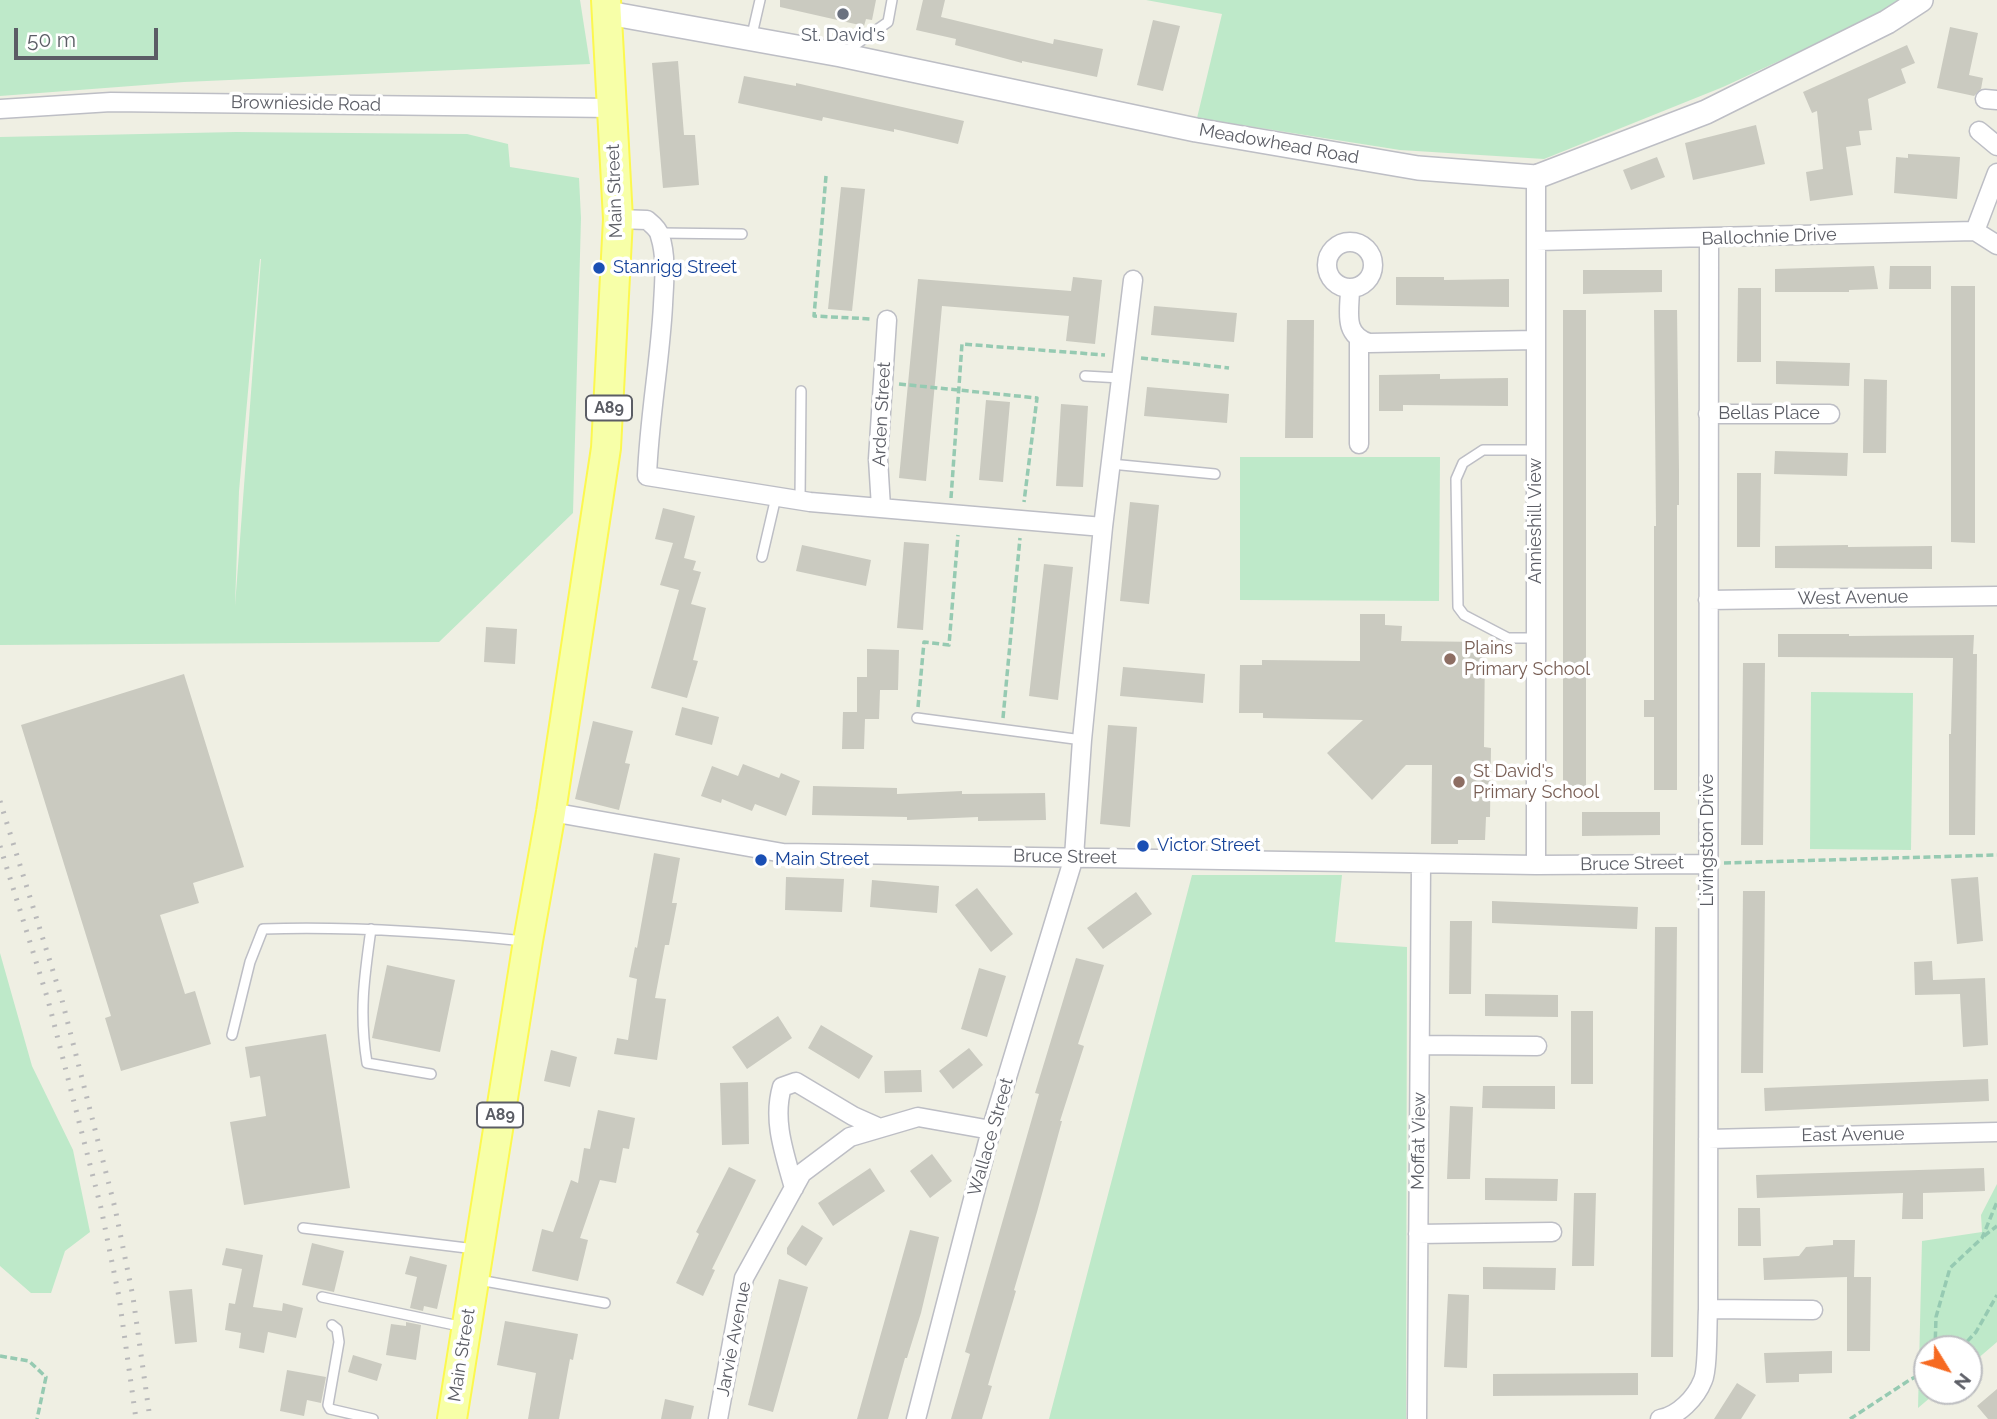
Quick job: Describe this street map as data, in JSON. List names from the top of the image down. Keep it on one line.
{"streets":{"main road":["Main Street","A89"],"street":["Brownieside Road","Meadowhead Road","Ballochnie Drive","Arden Street","Bellas Place","Annieshill View","West Avenue","Livingston Drive","Bruce Street","East Avenue","Wallace Street","Moffat View","Jarvie Avenue"]},"crossings":[["Brownieside Road","Main Street"],["Meadowhead Road","Main Street"],["Meadowhead Road","Annieshill View"],["Main Street","Bruce Street"],["Ballochnie Drive","Annieshill View"],["Ballochnie Drive","Livingston Drive"],["Bellas Place","Livingston Drive"],["Annieshill View","Bruce Street"],["West Avenue","Livingston Drive"],["Livingston Drive","Bruce Street"],["Livingston Drive","East Avenue"],["Bruce Street","Wallace Street"],["Bruce Street","Moffat View"],["Wallace Street","Jarvie Avenue"]],"places":["St. David's","Stanrigg Street","Plains Primary School","St David's Primary School","Victor Street","Main Street"],"scale_bar":"50 m","north":"bottom right"}
